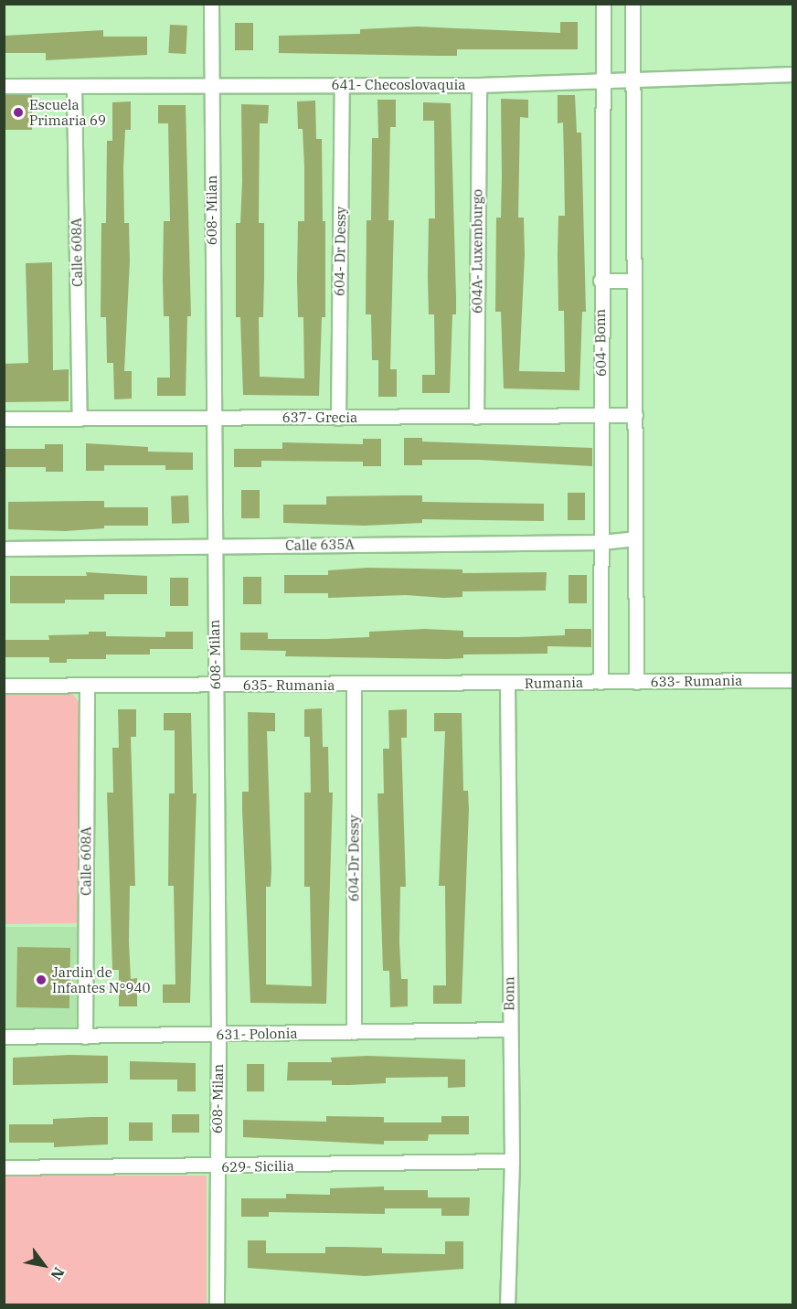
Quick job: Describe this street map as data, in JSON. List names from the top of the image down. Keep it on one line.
{"streets":{"street":["641- Checoslovaquia","608- Milan","604- Dr Dessy","604A- Luxemburgo","Calle 608A","604- Bonn","637- Grecia","Calle 635A","633- Rumania","Rumania","635- Rumania","604-Dr Dessy","Bonn","631- Polonia","629- Sicilia"]},"crossings":[["641- Checoslovaquia","608- Milan"],["641- Checoslovaquia","604- Dr Dessy"],["641- Checoslovaquia","604A- Luxemburgo"],["641- Checoslovaquia","Calle 608A"],["641- Checoslovaquia","604- Bonn"],["608- Milan","637- Grecia"],["608- Milan","Calle 635A"],["608- Milan","635- Rumania"],["608- Milan","631- Polonia"],["608- Milan","629- Sicilia"],["604- Dr Dessy","637- Grecia"],["604A- Luxemburgo","637- Grecia"],["Calle 608A","637- Grecia"],["Calle 608A","635- Rumania"],["Calle 608A","631- Polonia"],["604- Bonn","637- Grecia"],["604- Bonn","Calle 635A"],["604- Bonn","633- Rumania"],["604- Bonn","Rumania"],["633- Rumania","Rumania"],["Rumania","635- Rumania"],["Rumania","Bonn"],["635- Rumania","604-Dr Dessy"],["635- Rumania","Bonn"],["604-Dr Dessy","631- Polonia"],["Bonn","631- Polonia"],["Bonn","629- Sicilia"]],"places":["Escuela Primaria 69","Jardin de Infantes N°940"],"north":"bottom right"}
